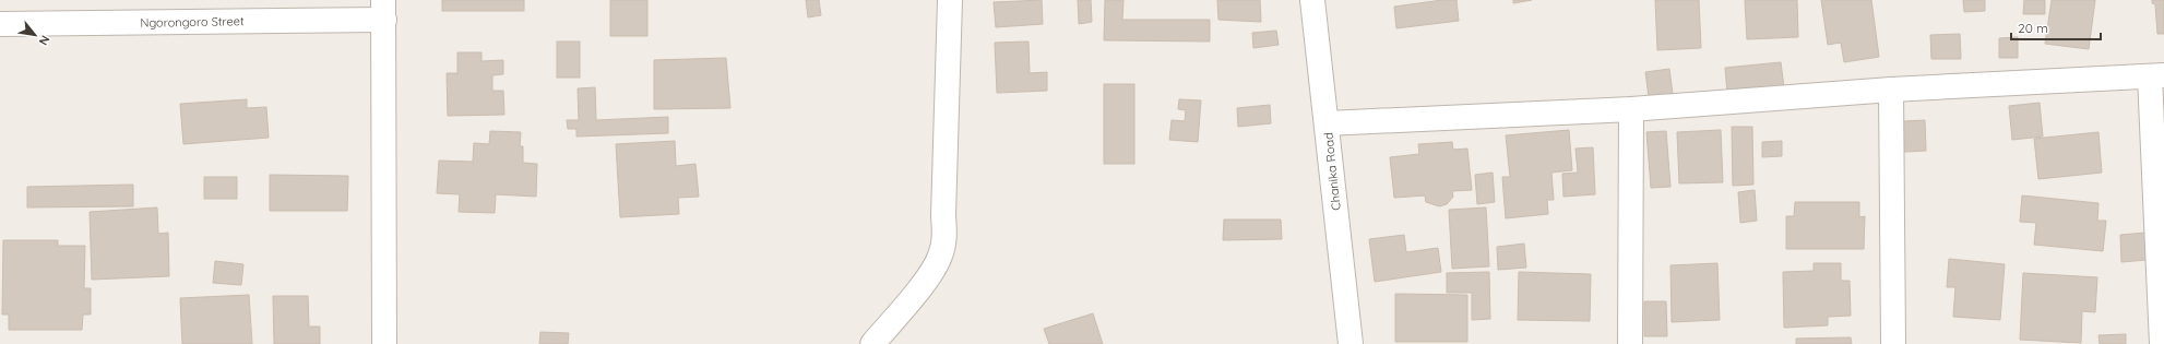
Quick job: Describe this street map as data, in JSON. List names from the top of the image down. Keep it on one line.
{"streets":{"street":["Ngorongoro Street","Chanika Road"]},"scale_bar":"20 m","north":"bottom right"}
